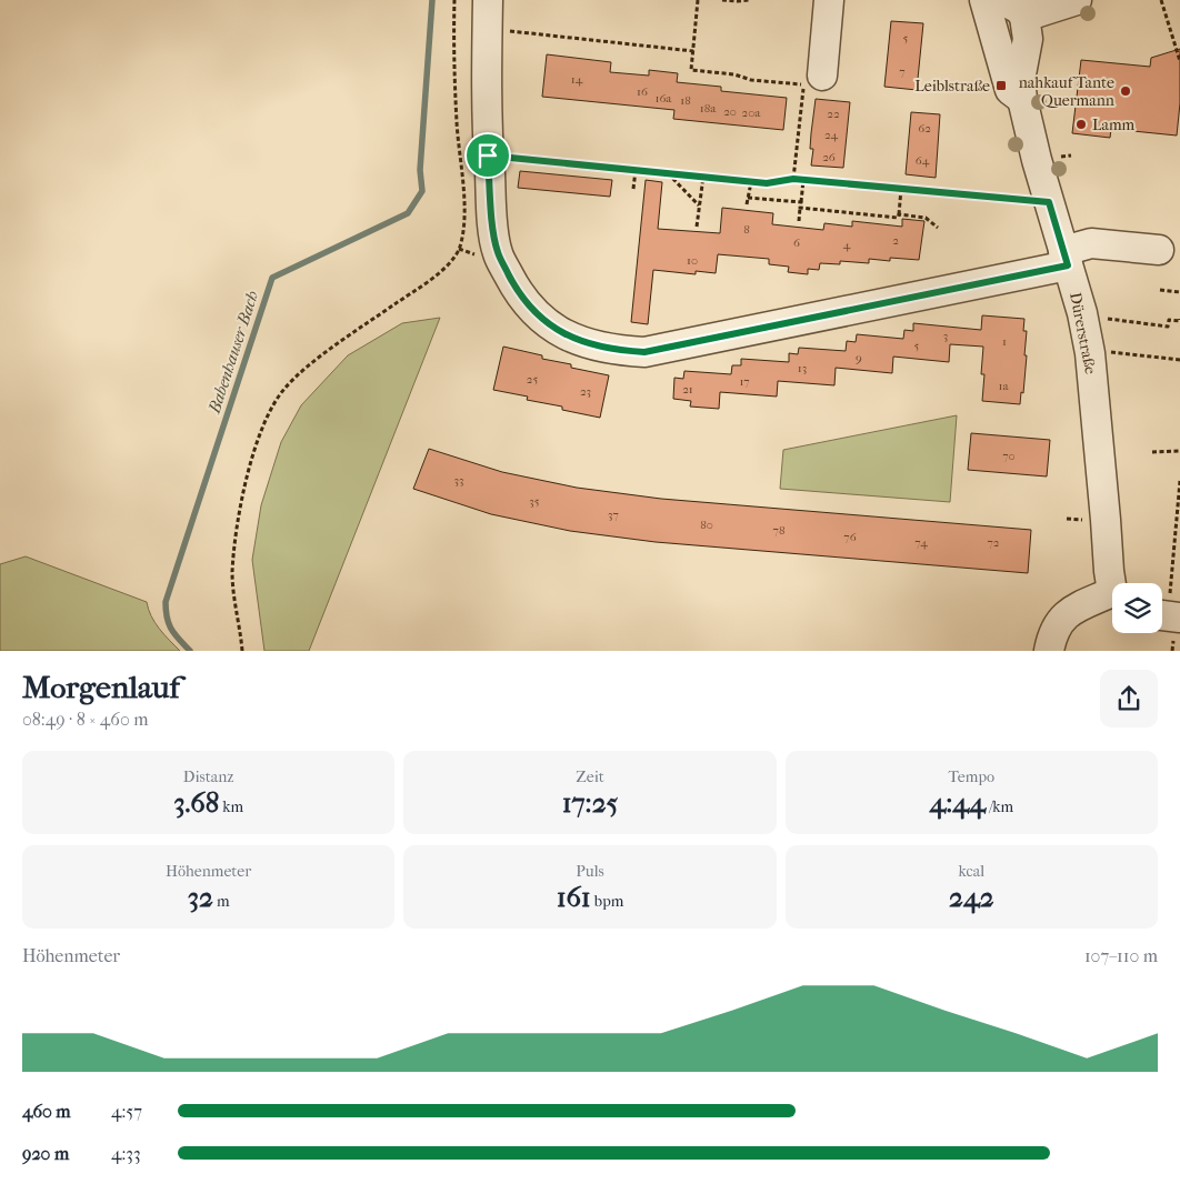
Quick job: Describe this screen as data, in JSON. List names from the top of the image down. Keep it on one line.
{"streets":{"street":["Dürerstraße"]},"water":["Babenhauser Bach"],"places":{"transit":["Leiblstraße"],"other":["nahkauf Tante Quermann","Lamm"]},"house_numbers":["5","7","14","16","16a","18","18a","20","20a","22","62","24","26","64","8","2","6","4","10","3","1","5","9","13","25","17","1a","21","23","70","33","35","37","80","78","76","74","72"],"page":{"heading":["Morgenlauf","08:49 · 8 × 460 m"],"stats":[["Distanz","3.68 km"],["Zeit","17:25"],["Tempo","4:44 /km"],["Höhenmeter","32 m"],["Puls","161 bpm"],["kcal","242"]],"chart":["Höhenmeter","107–110 m"],"list":[{"name":"460 m","note":"4:57"},{"name":"920 m","note":"4:33"}]}}
